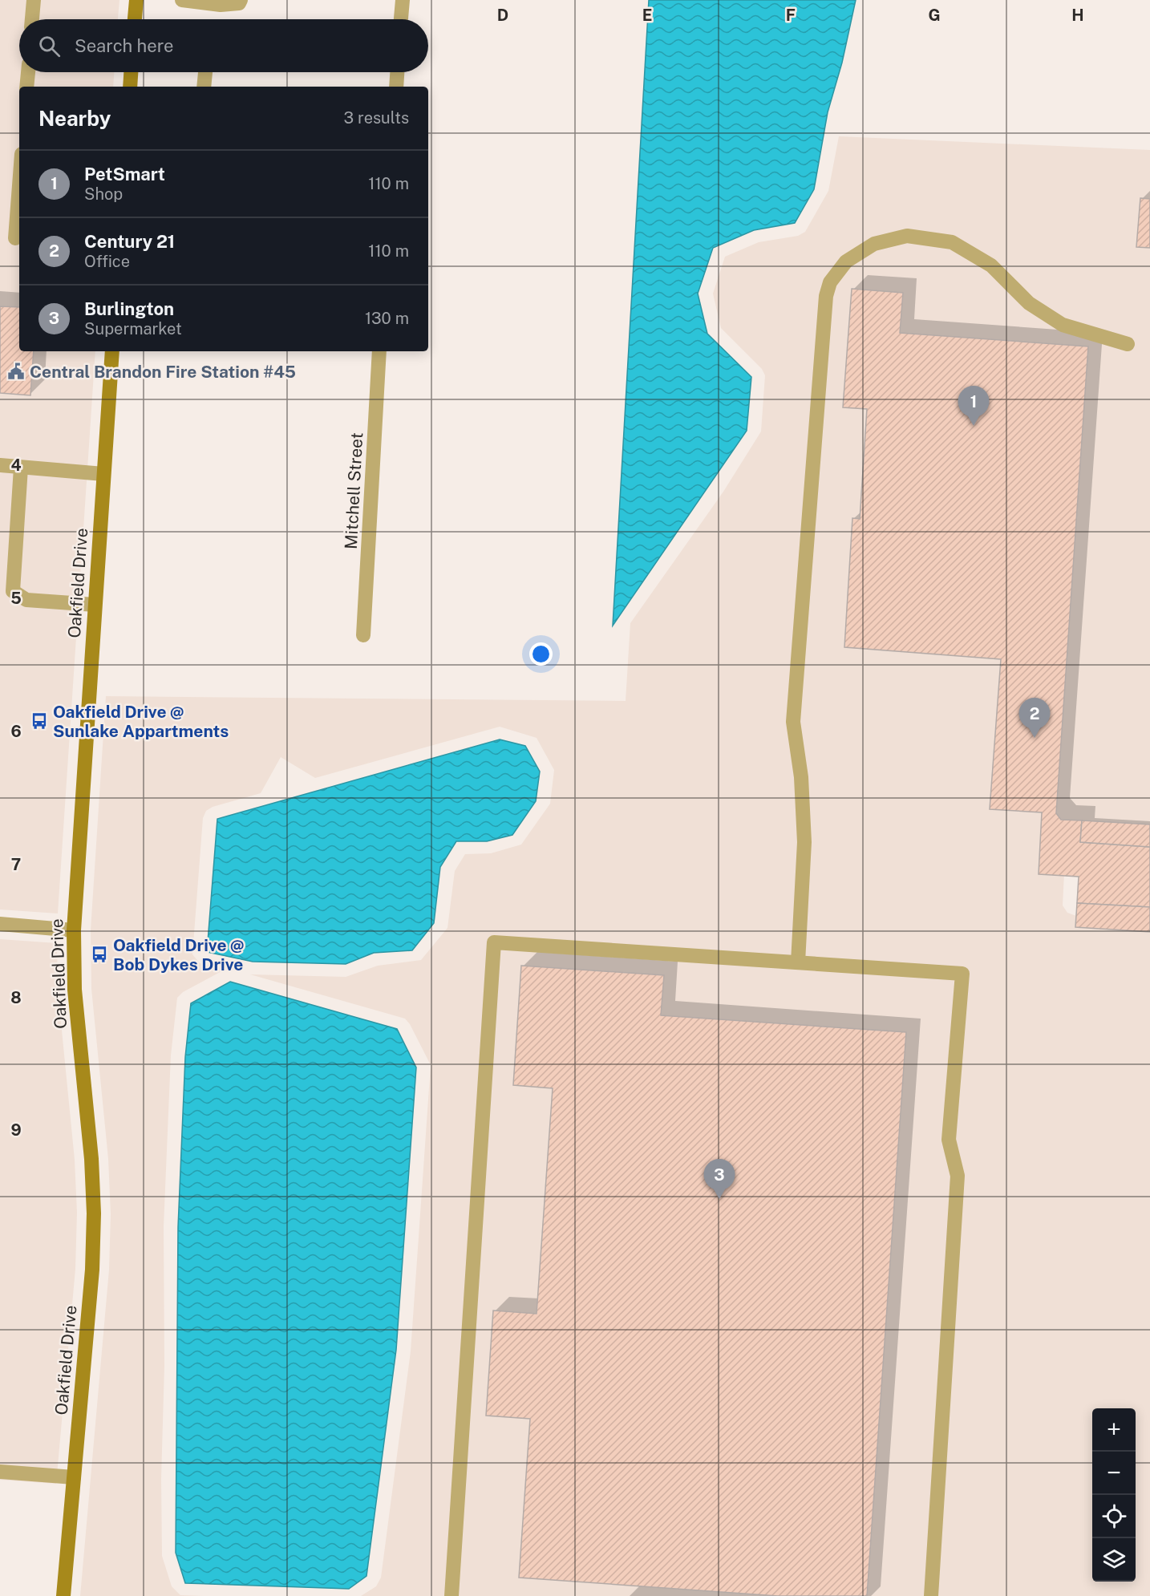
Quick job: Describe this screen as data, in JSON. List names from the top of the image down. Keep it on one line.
{"streets":{"street":["Mitchell Street","Oakfield Drive"]},"places":{"public building":["Central Brandon Fire Station #45"],"bus stop":["Oakfield Drive @ Sunlake Appartments","Oakfield Drive @ Bob Dykes Drive"]},"page":{"search":"Search here","heading":["Nearby","3 results"],"list":[{"mark":"1","name":"PetSmart","note":"Shop","value":"110 m"},{"mark":"2","name":"Century 21","note":"Office","value":"110 m"},{"mark":"3","name":"Burlington","note":"Supermarket","value":"130 m"}],"pins":["1","2","3"],"map_buttons":["+","−"]},"grid":{"columns":["D","E","F","G","H"],"rows":["4","5","6","7","8","9"]}}
